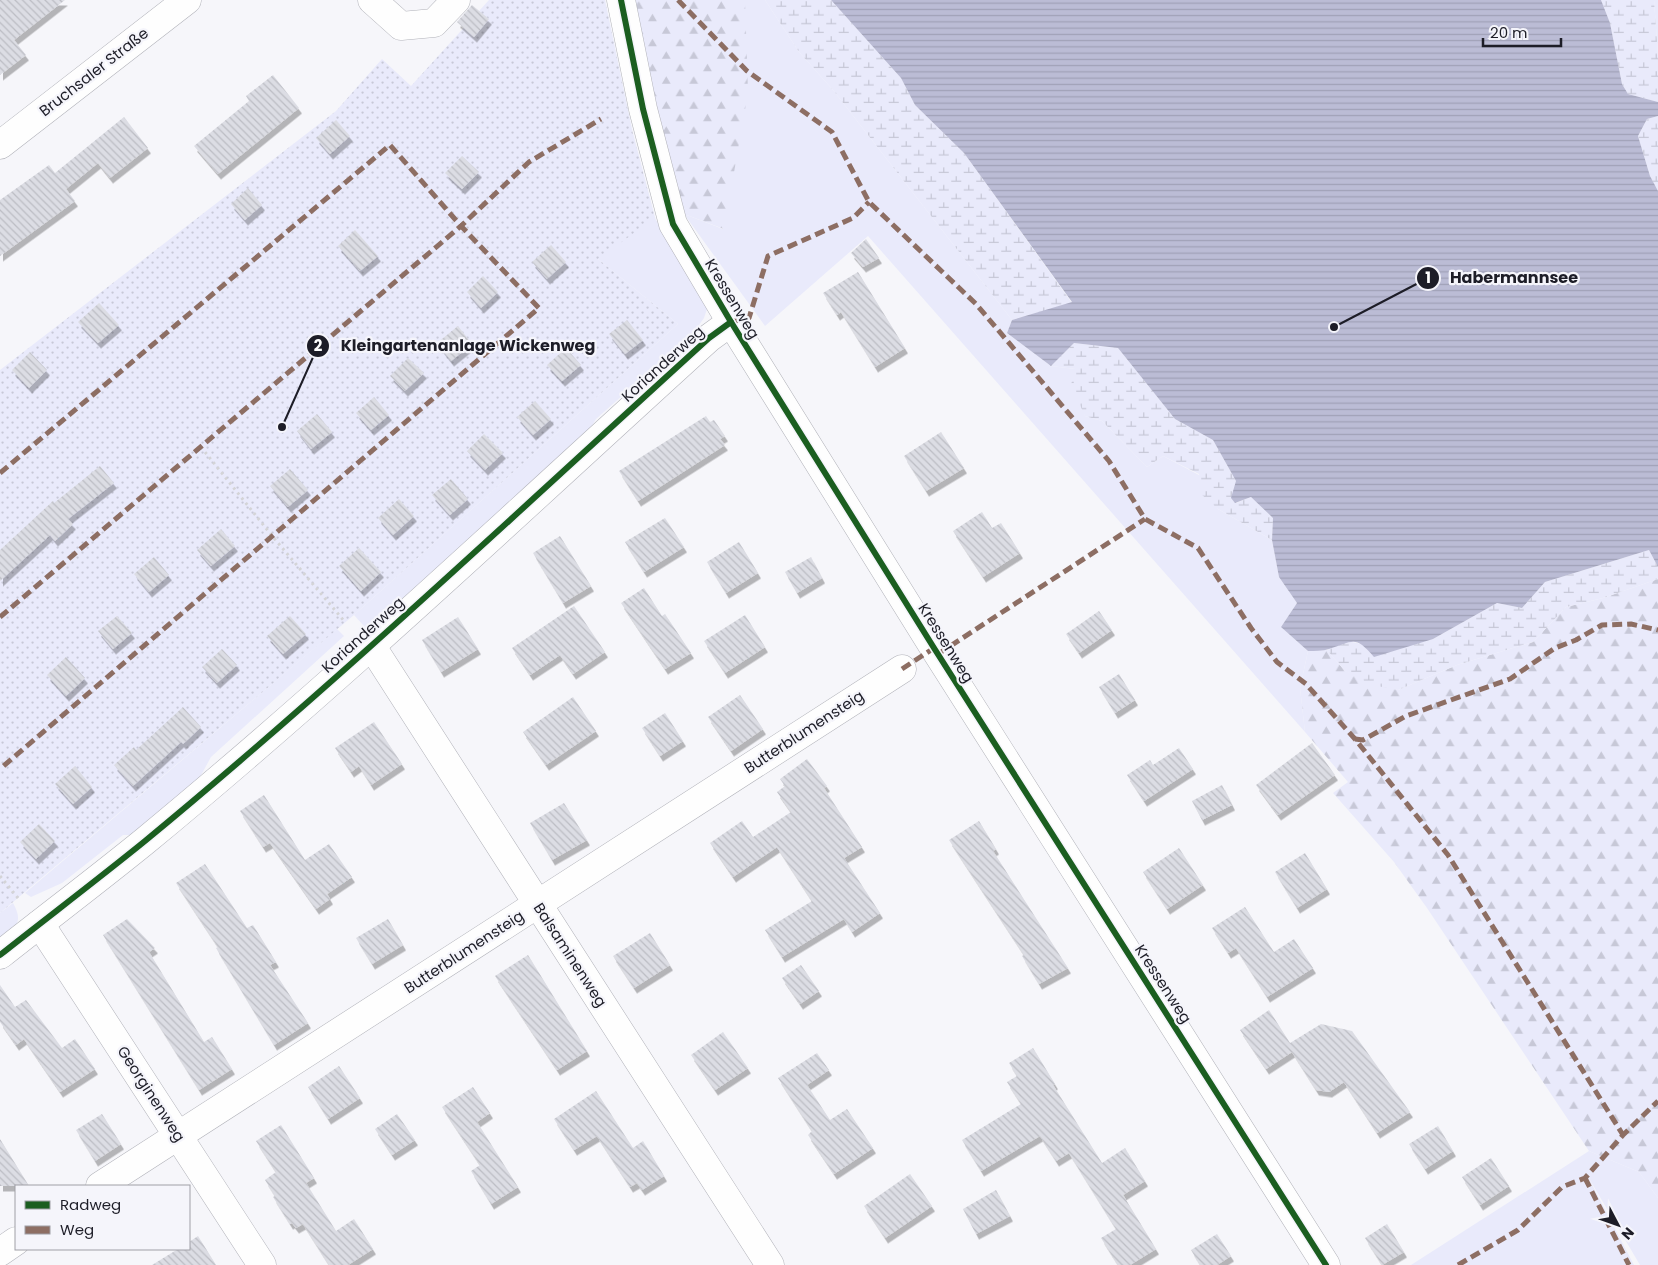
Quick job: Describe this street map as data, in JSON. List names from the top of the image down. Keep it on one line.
{"streets":{"street":["Bruchsaler Straße","Kressenweg","Korianderweg","Butterblumensteig","Balsaminenweg","Georginenweg"]},"crossings":[["Kressenweg","Korianderweg"],["Korianderweg","Balsaminenweg"],["Korianderweg","Georginenweg"],["Butterblumensteig","Balsaminenweg"],["Butterblumensteig","Georginenweg"]],"places":["Habermannsee","Kleingartenanlage Wickenweg"],"legend":["Radweg","Weg"],"scale_bar":"20 m","north":"bottom right"}
